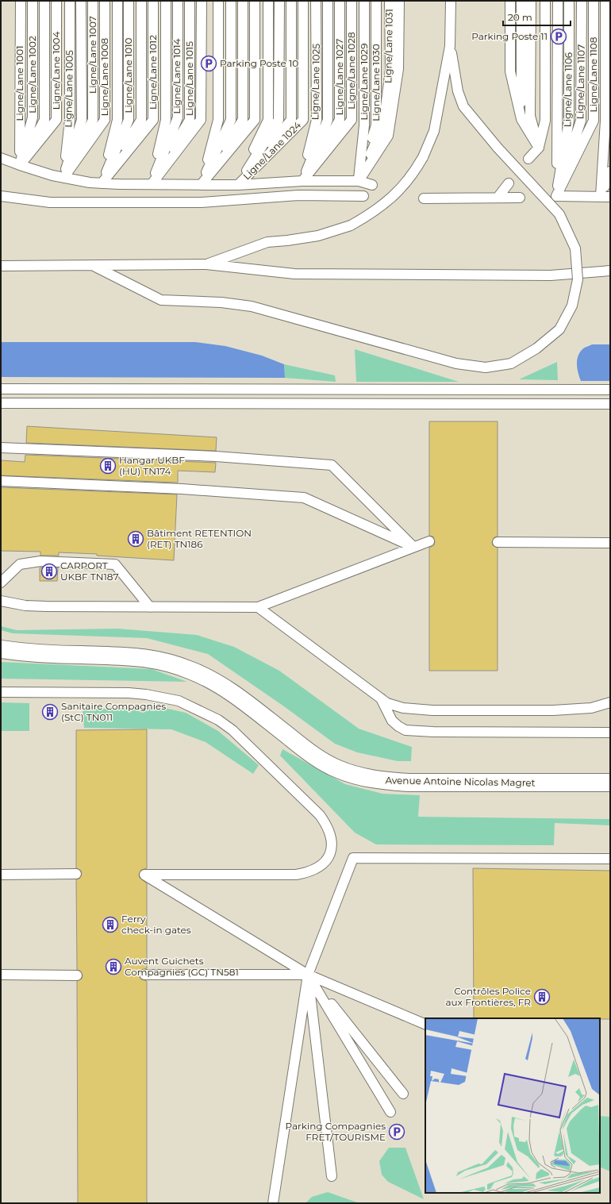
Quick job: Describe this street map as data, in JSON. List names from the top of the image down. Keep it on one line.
{"streets":{"street":["Avenue Antoine Nicolas Magret"],"lane":["Ligne/Lane 1031","Ligne/Lane 1007","Ligne/Lane 1004","Ligne/Lane 1028","Ligne/Lane 1012","Ligne/Lane 1002","Ligne/Lane 1108","Ligne/Lane 1010","Ligne/Lane 1014","Ligne/Lane 1008","Ligne/Lane 1027","Ligne/Lane 1015","Ligne/Lane 1025","Ligne/Lane 1029","Ligne/Lane 1107","Ligne/Lane 1030","Ligne/Lane 1001","Ligne/Lane 1005","Ligne/Lane 1106","Ligne/Lane 1024"]},"crossings":[["Ligne/Lane 1031","Ligne/Lane 1029"],["Ligne/Lane 1031","Ligne/Lane 1030"],["Ligne/Lane 1007","Ligne/Lane 1008"],["Ligne/Lane 1007","Ligne/Lane 1005"],["Ligne/Lane 1004","Ligne/Lane 1002"],["Ligne/Lane 1004","Ligne/Lane 1001"],["Ligne/Lane 1028","Ligne/Lane 1027"],["Ligne/Lane 1028","Ligne/Lane 1025"],["Ligne/Lane 1012","Ligne/Lane 1010"],["Ligne/Lane 1002","Ligne/Lane 1001"],["Ligne/Lane 1108","Ligne/Lane 1107"],["Ligne/Lane 1108","Ligne/Lane 1106"],["Ligne/Lane 1014","Ligne/Lane 1015"],["Ligne/Lane 1008","Ligne/Lane 1005"],["Ligne/Lane 1027","Ligne/Lane 1025"],["Ligne/Lane 1029","Ligne/Lane 1030"],["Ligne/Lane 1107","Ligne/Lane 1106"]],"places":{"parking":["Parking Poste 11","Parking Poste 10","Parking Compagnies FRET/TOURISME"],"building":["Hangar UKBF (HU) TN174","Bâtiment RETENTION (RET) TN186","CARPORT UKBF TN187","Sanitaire Compagnies (StC) TN011","Ferry check-in gates","Auvent Guichets Compagnies (GC) TN581","Contrôles Police aux Frontières, FR"]},"scale_bar":"20 m"}
